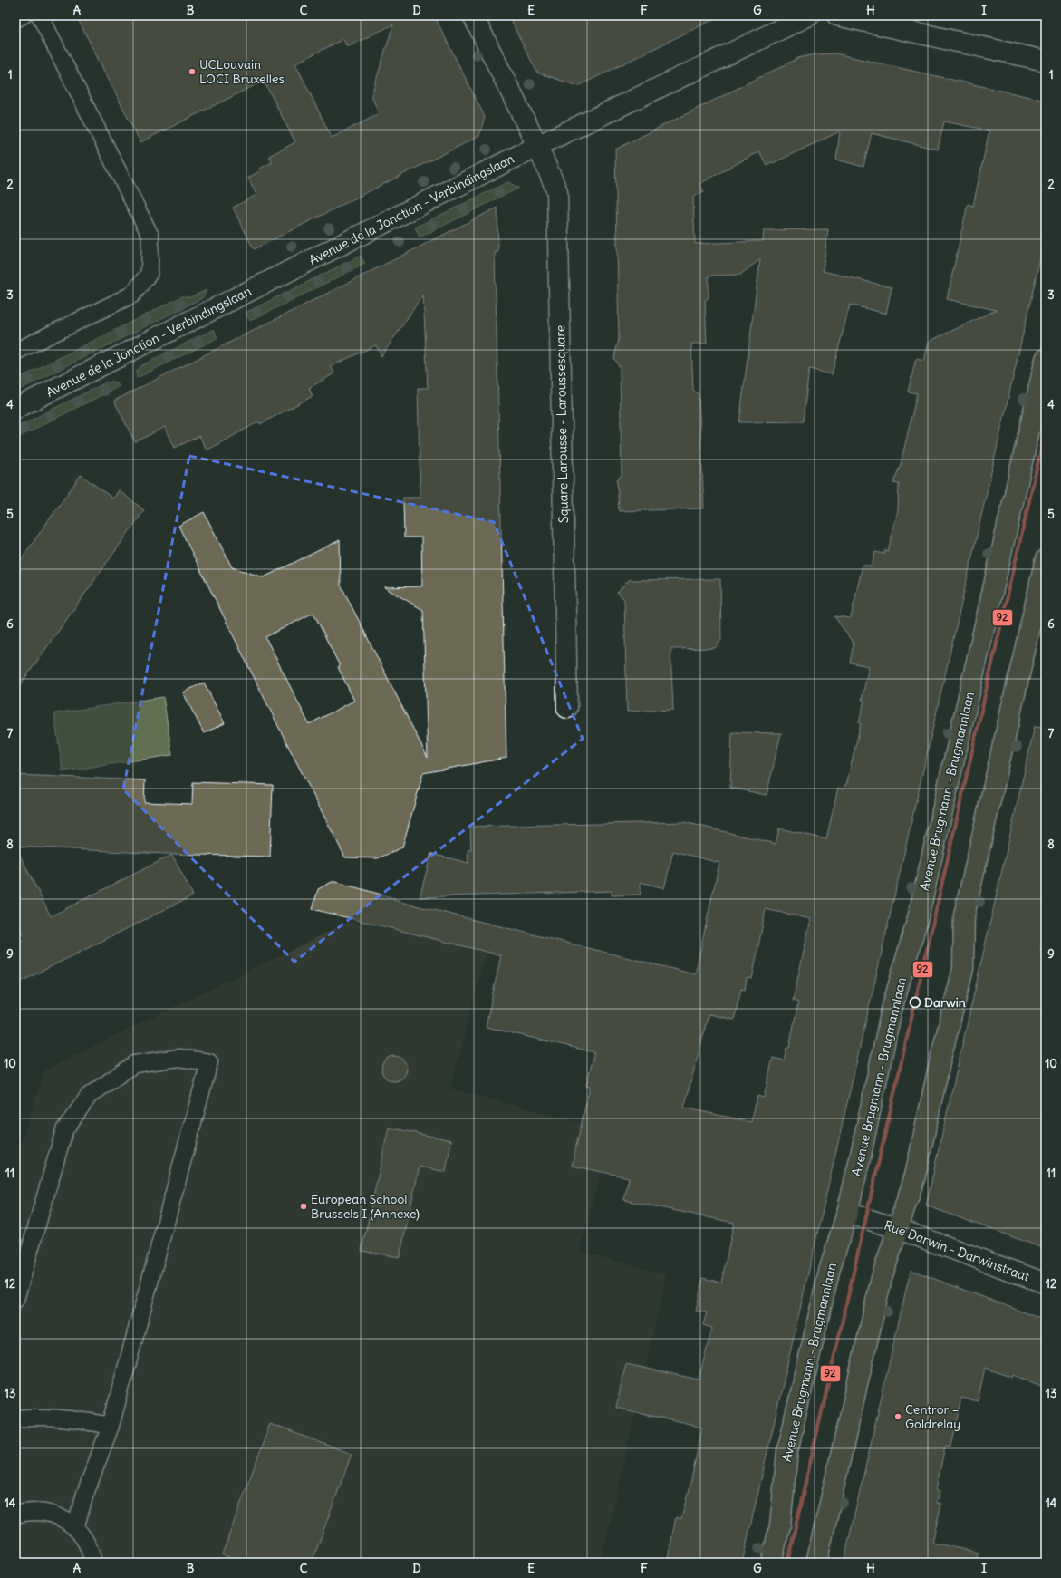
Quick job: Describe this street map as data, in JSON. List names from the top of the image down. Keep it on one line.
{"streets":{"main road":["Avenue Brugmann - Brugmannlaan"],"street":["Avenue de la Jonction - Verbindingslaan","Square Larousse - Laroussesquare","Rue Darwin - Darwinstraat"]},"crossings":[["Avenue de la Jonction - Verbindingslaan","Square Larousse - Laroussesquare"],["Avenue Brugmann - Brugmannlaan","Rue Darwin - Darwinstraat"]],"places":["UCLouvain LOCI Bruxelles","Darwin","European School Brussels I (Annexe)","Centror – Goldrelay"],"lines":["transit line 92"],"grid":{"columns":["A","B","C","D","E","F","G","H","I"],"rows":["1","2","3","4","5","6","7","8","9","10","11","12","13","14"]}}
